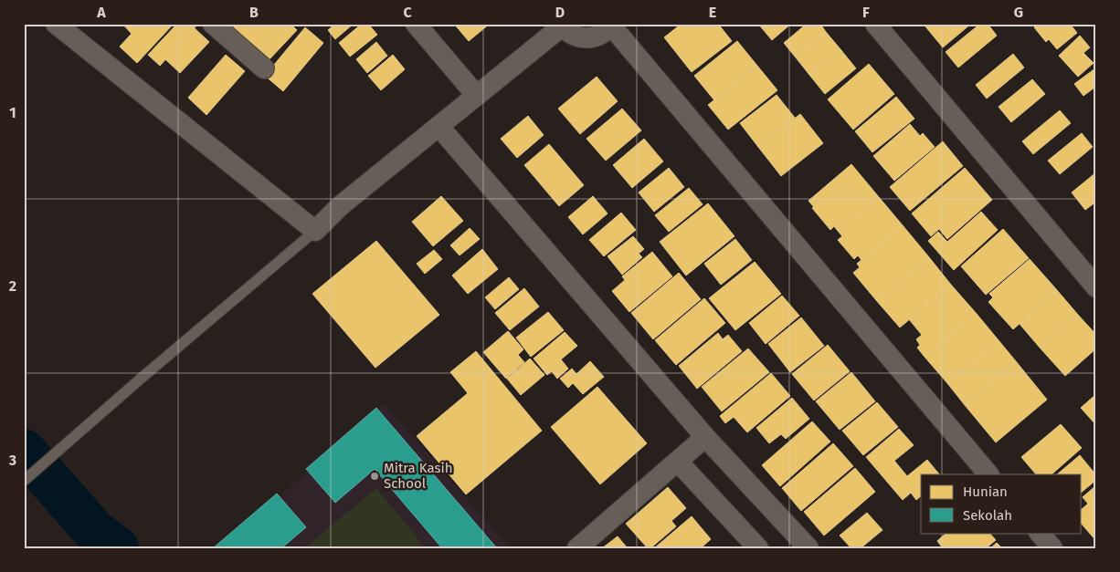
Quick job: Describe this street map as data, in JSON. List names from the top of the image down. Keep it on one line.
{"places":["Mitra Kasih School"],"legend":["Hunian","Sekolah"],"grid":{"columns":["A","B","C","D","E","F","G"],"rows":["1","2","3"]}}
